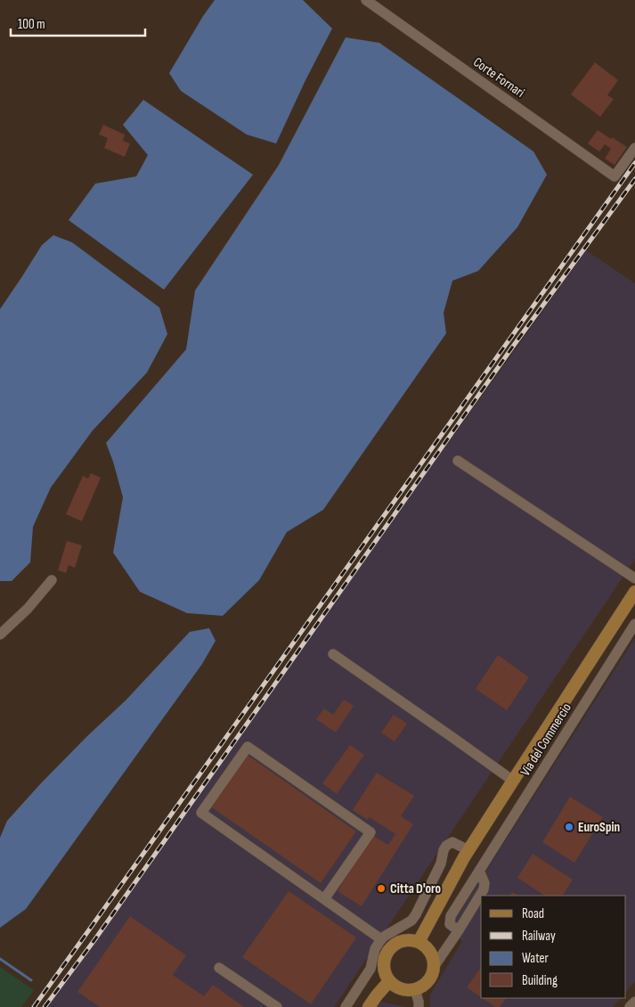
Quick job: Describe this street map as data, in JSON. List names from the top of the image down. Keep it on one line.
{"streets":{"street":["Corte Fornari","Via del Commercio"]},"places":["EuroSpin","Citta D'oro"],"legend":["Road","Railway","Water","Building"],"scale_bar":"100 m"}
